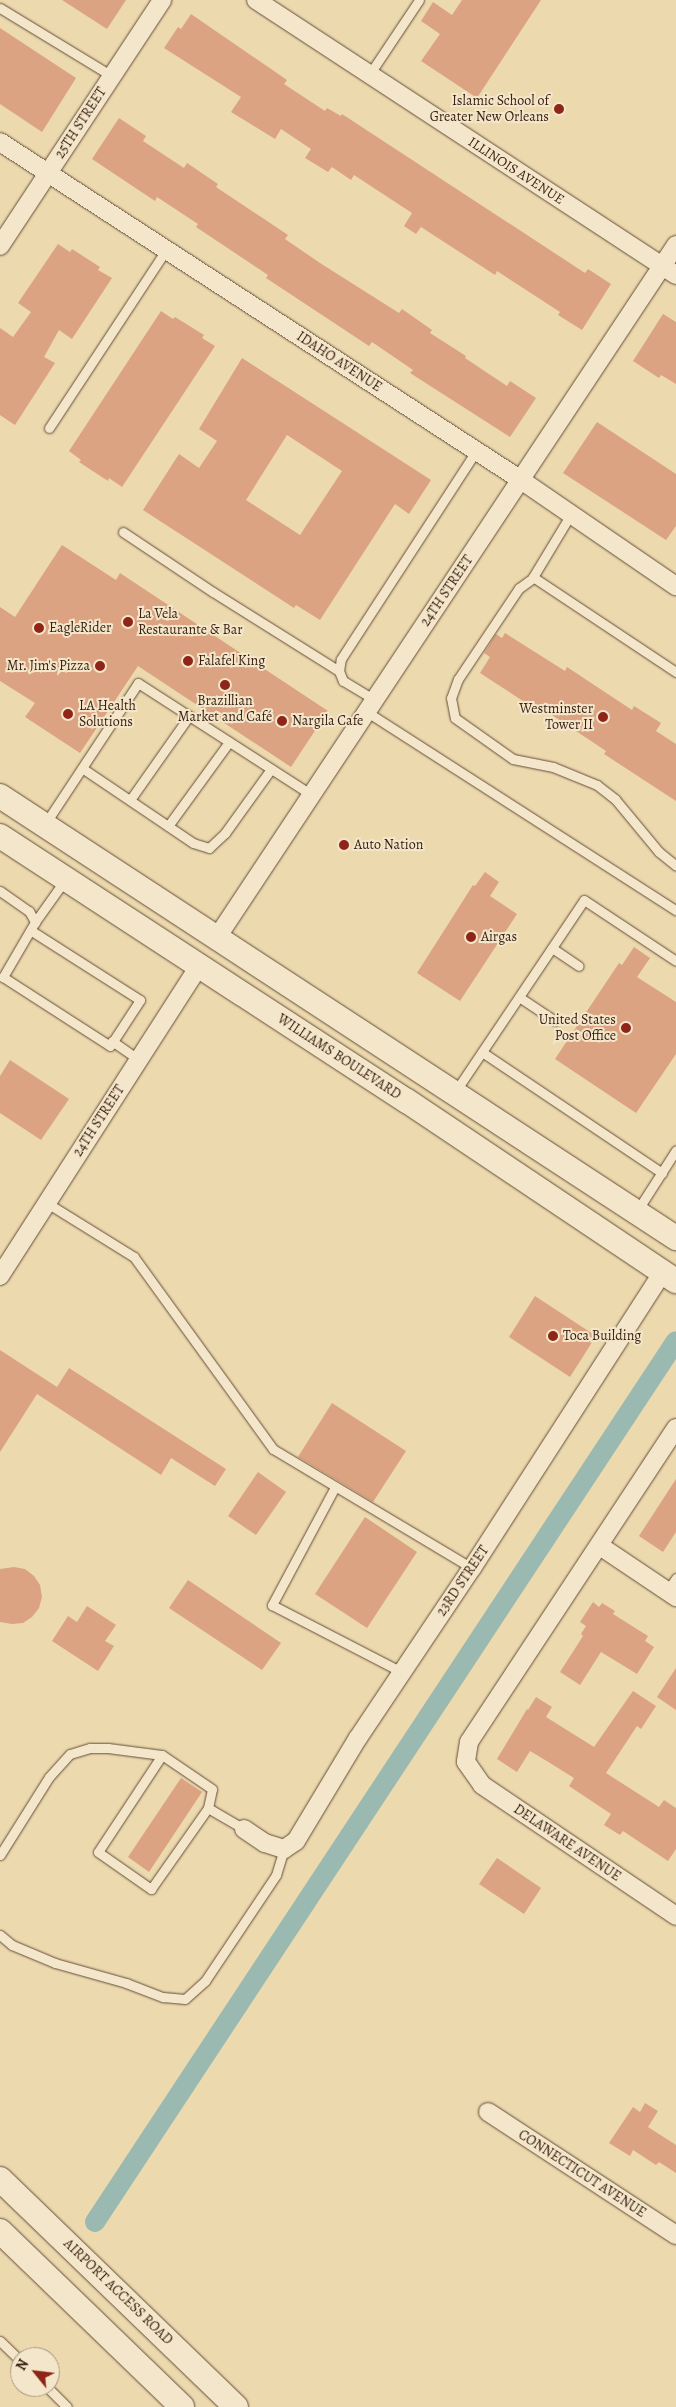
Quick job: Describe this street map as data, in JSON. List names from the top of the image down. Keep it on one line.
{"streets":{"main road":["WILLIAMS BOULEVARD","AIRPORT ACCESS ROAD"],"street":["25TH STREET","ILLINOIS AVENUE","IDAHO AVENUE","24TH STREET","23RD STREET","DELAWARE AVENUE","CONNECTICUT AVENUE"]},"crossings":[["25TH STREET","IDAHO AVENUE"],["ILLINOIS AVENUE","24TH STREET"],["IDAHO AVENUE","24TH STREET"],["24TH STREET","WILLIAMS BOULEVARD"],["WILLIAMS BOULEVARD","23RD STREET"]],"places":["Islamic School of Greater New Orleans","La Vela Restaurante & Bar","EagleRider","Falafel King","Mr. Jim's Pizza","Brazillian Market and Café","LA Health Solutions","Westminster Tower II","Nargila Cafe","Auto Nation","Airgas","United States Post Office","Toca Building"],"north":"top left"}
